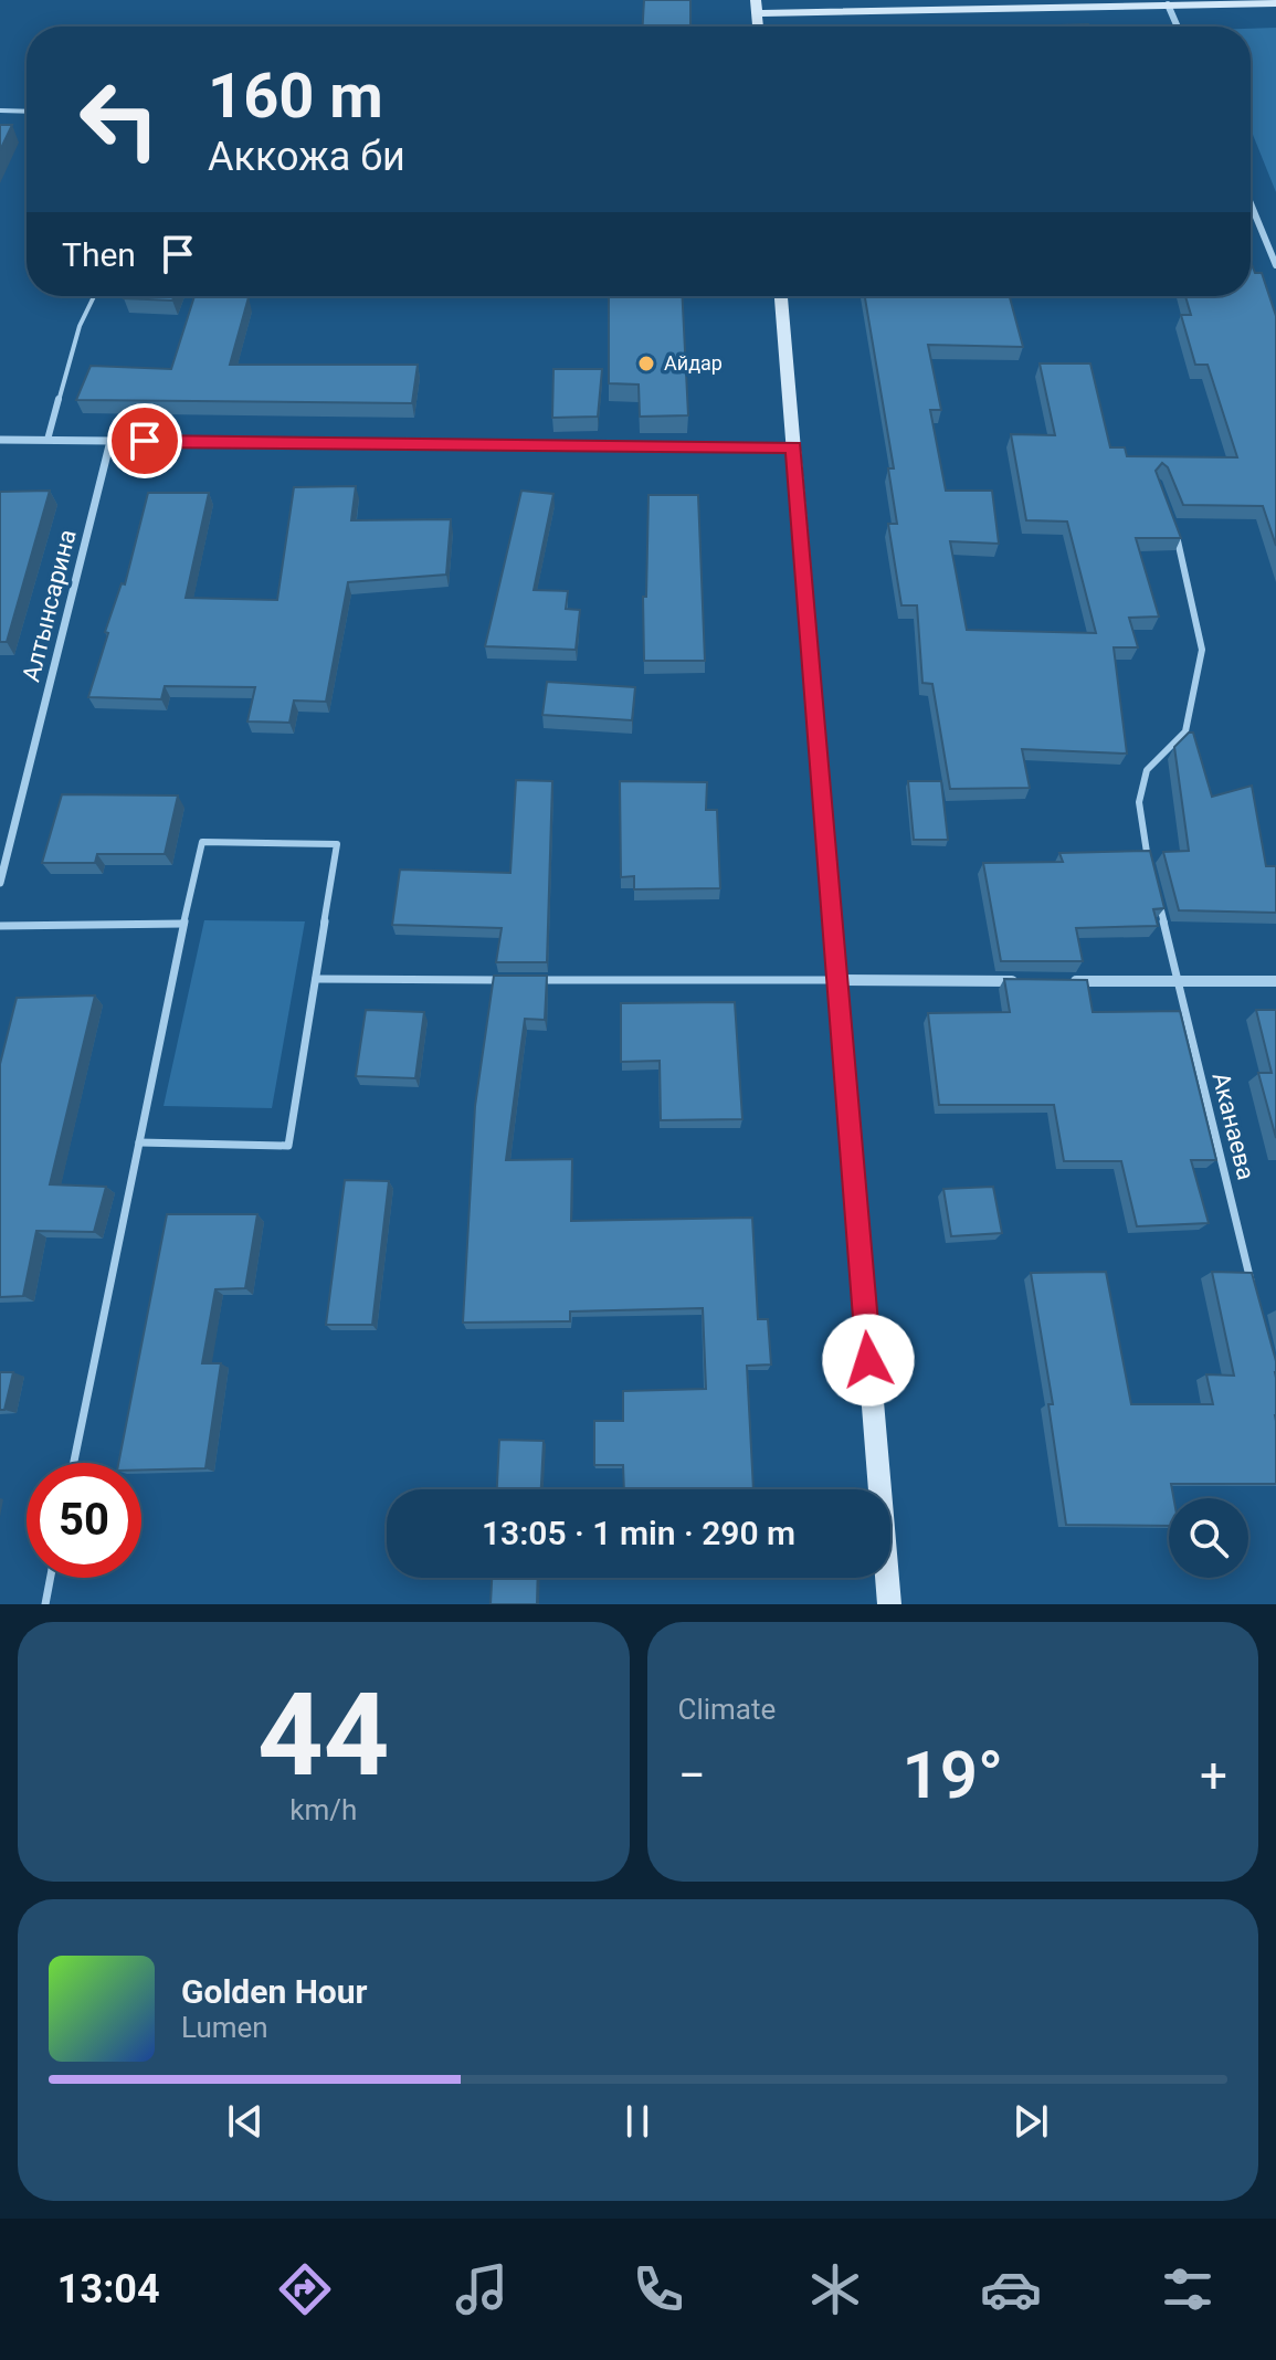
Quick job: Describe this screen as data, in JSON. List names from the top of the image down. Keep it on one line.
{"streets":{"street":["Алтынсарина"],"lane":["Аканаева"]},"places":["Айдар"],"page":{"turn":["160 m","Аккожа би"],"then":"Then","limit":"50","trip":"13:05 · 1 min · 290 m","tile":[["44","km/h"],"Climate"],"heat":["−","19°","+"],"song":["Golden Hour","Lumen"],"tabs":"13:04"}}
